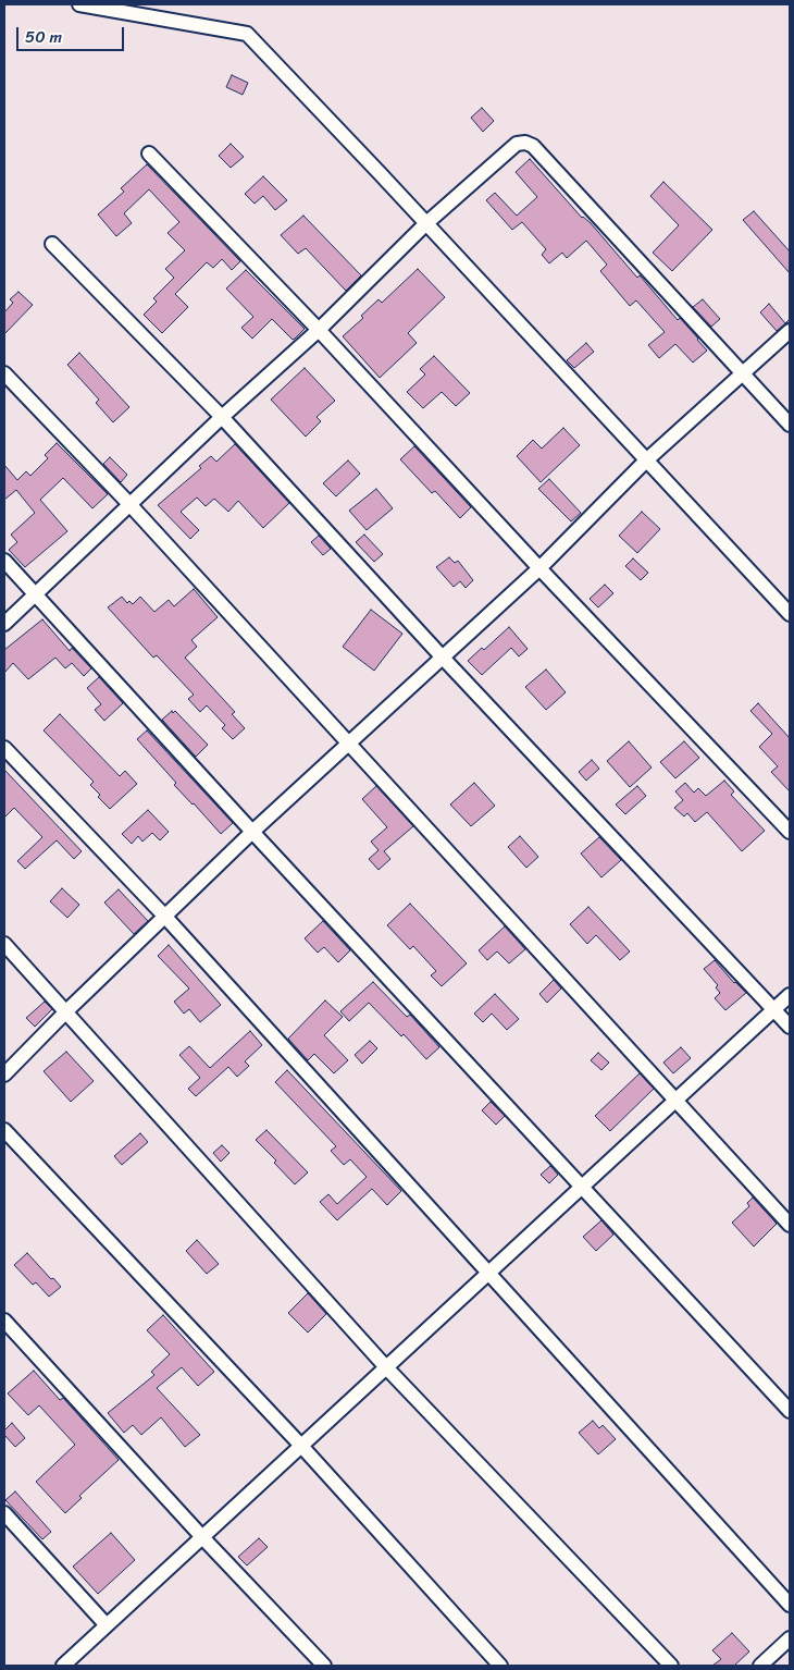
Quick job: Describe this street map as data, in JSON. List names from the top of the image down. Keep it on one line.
{"scale_bar":"50 m"}
